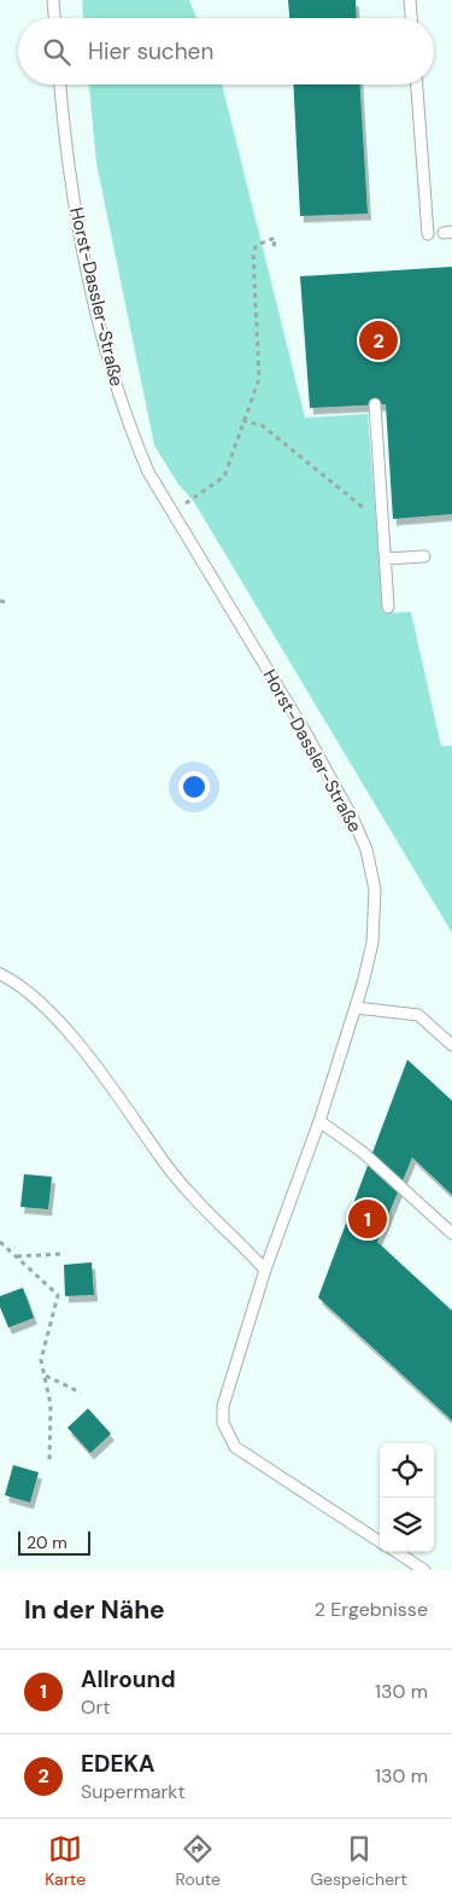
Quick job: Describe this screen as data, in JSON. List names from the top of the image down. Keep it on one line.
{"streets":{"lane":["Horst-Dassler-Straße"]},"scale_bar":"20 m","page":{"search":"Hier suchen","pins":["2","1"],"scale":"20 m","heading":["In der Nähe","2 Ergebnisse"],"list":[{"mark":"1","name":"Allround","note":"Ort","value":"130 m"},{"mark":"2","name":"EDEKA","note":"Supermarkt","value":"130 m"}],"nav":["Karte","Route","Gespeichert"]}}
